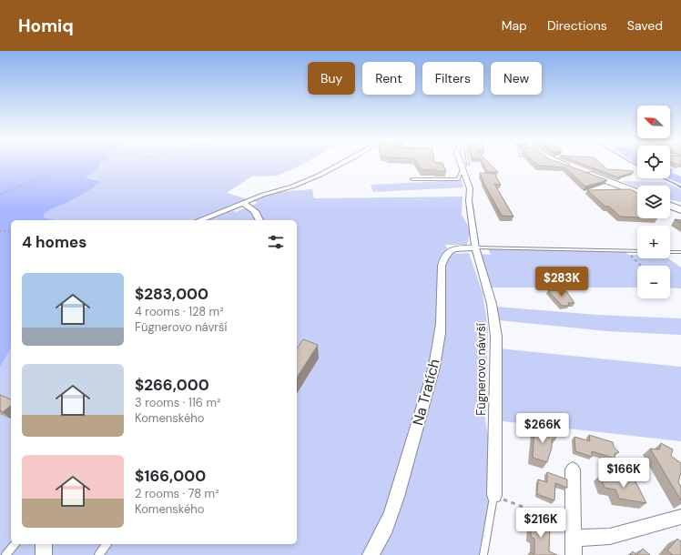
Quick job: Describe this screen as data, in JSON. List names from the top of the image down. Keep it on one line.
{"streets":{"street":["Fügnerovo návrší","Na Tratích"]},"crossings":[["Fügnerovo návrší","Na Tratích"]],"north":"top left","page":{"header":"Homiq","nav":["Map","Directions","Saved"],"chip":["Buy","Rent","Filters","New"],"map_buttons":["+","−"],"heading":"4 homes","list":[{"name":"$283,000","note":"4 rooms · 128 m² · Fügnerovo návrší"},{"name":"$266,000","note":"3 rooms · 116 m² · Komenského"},{"name":"$166,000","note":"2 rooms · 78 m² · Komenského"}],"price":["$283K","$266K","$166K","$216K"]}}
